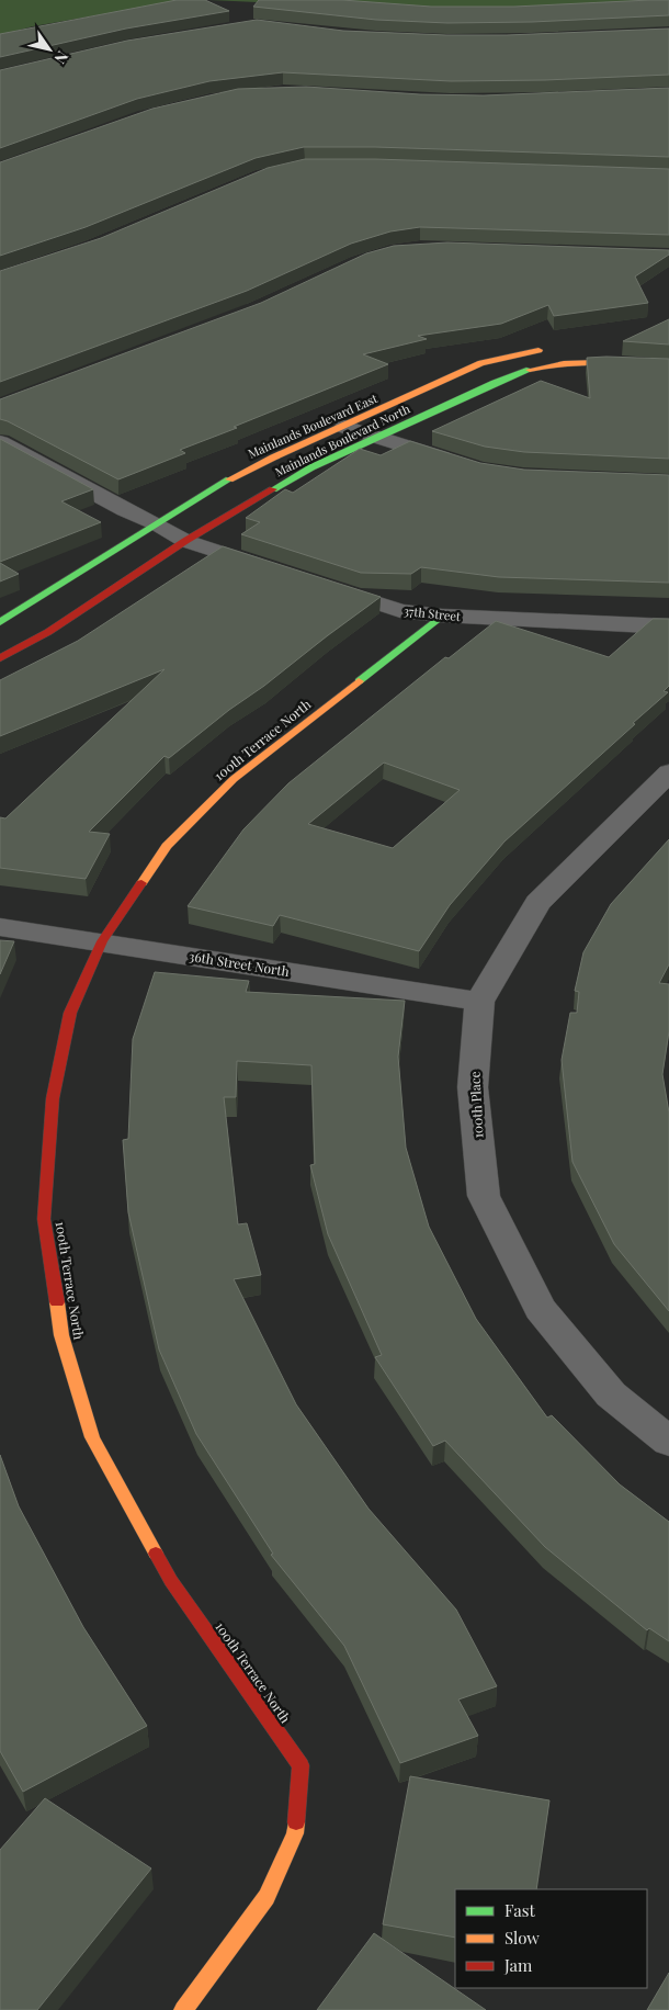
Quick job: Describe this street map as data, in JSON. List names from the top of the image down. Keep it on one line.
{"streets":{"street":["Mainlands Boulevard East","Mainlands Boulevard North","37th Street","100th Terrace North","36th Street North","100th Place"]},"crossings":[["37th Street","100th Terrace North"],["100th Terrace North","36th Street North"],["36th Street North","100th Place"]],"legend":["Fast","Slow","Jam"],"north":"bottom right"}
